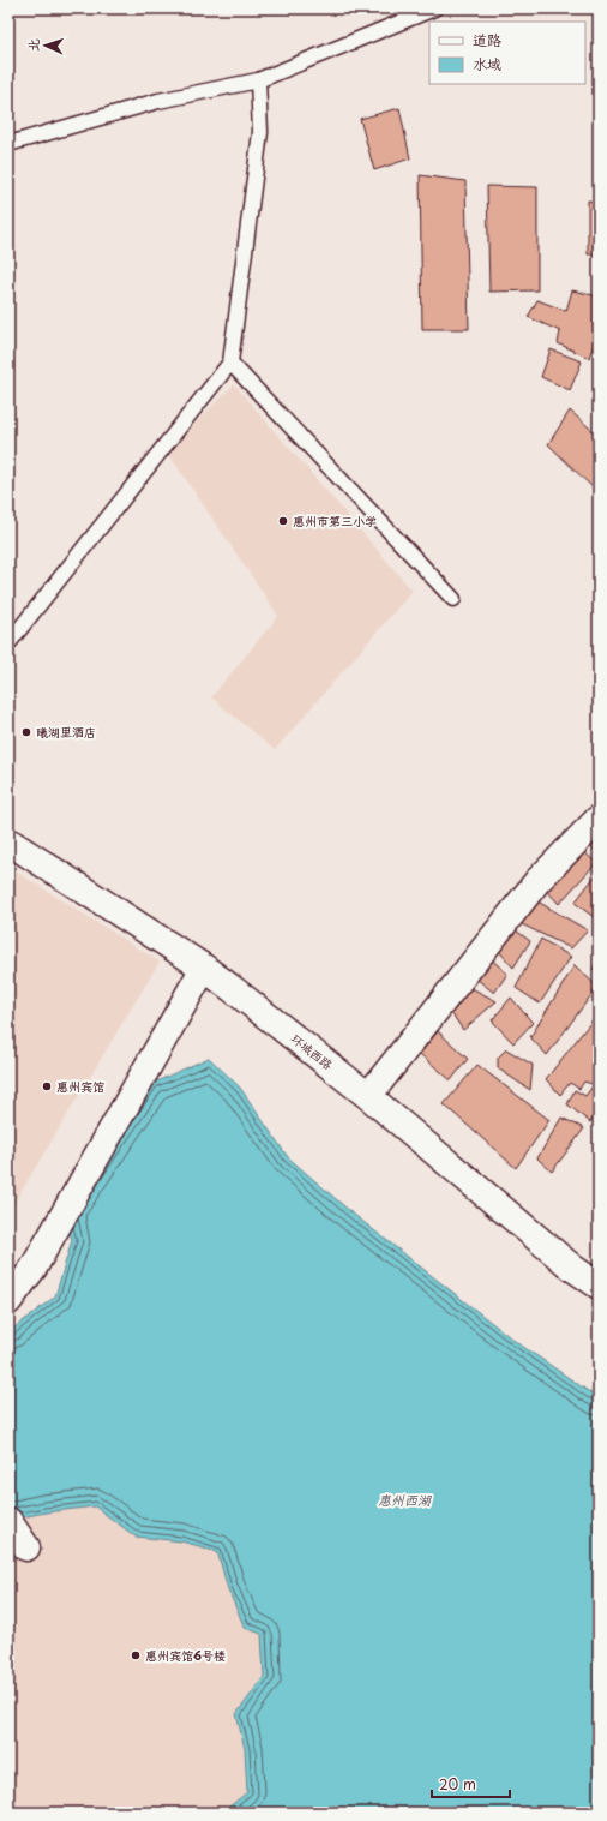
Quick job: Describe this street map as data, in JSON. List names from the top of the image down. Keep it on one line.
{"streets":{"street":["环城西路"]},"water":["惠州西湖"],"places":["惠州市第三小学","曦湖里酒店","惠州宾馆","惠州宾馆6号楼"],"legend":["道路","水域"],"scale_bar":"20 m","north":"left"}
